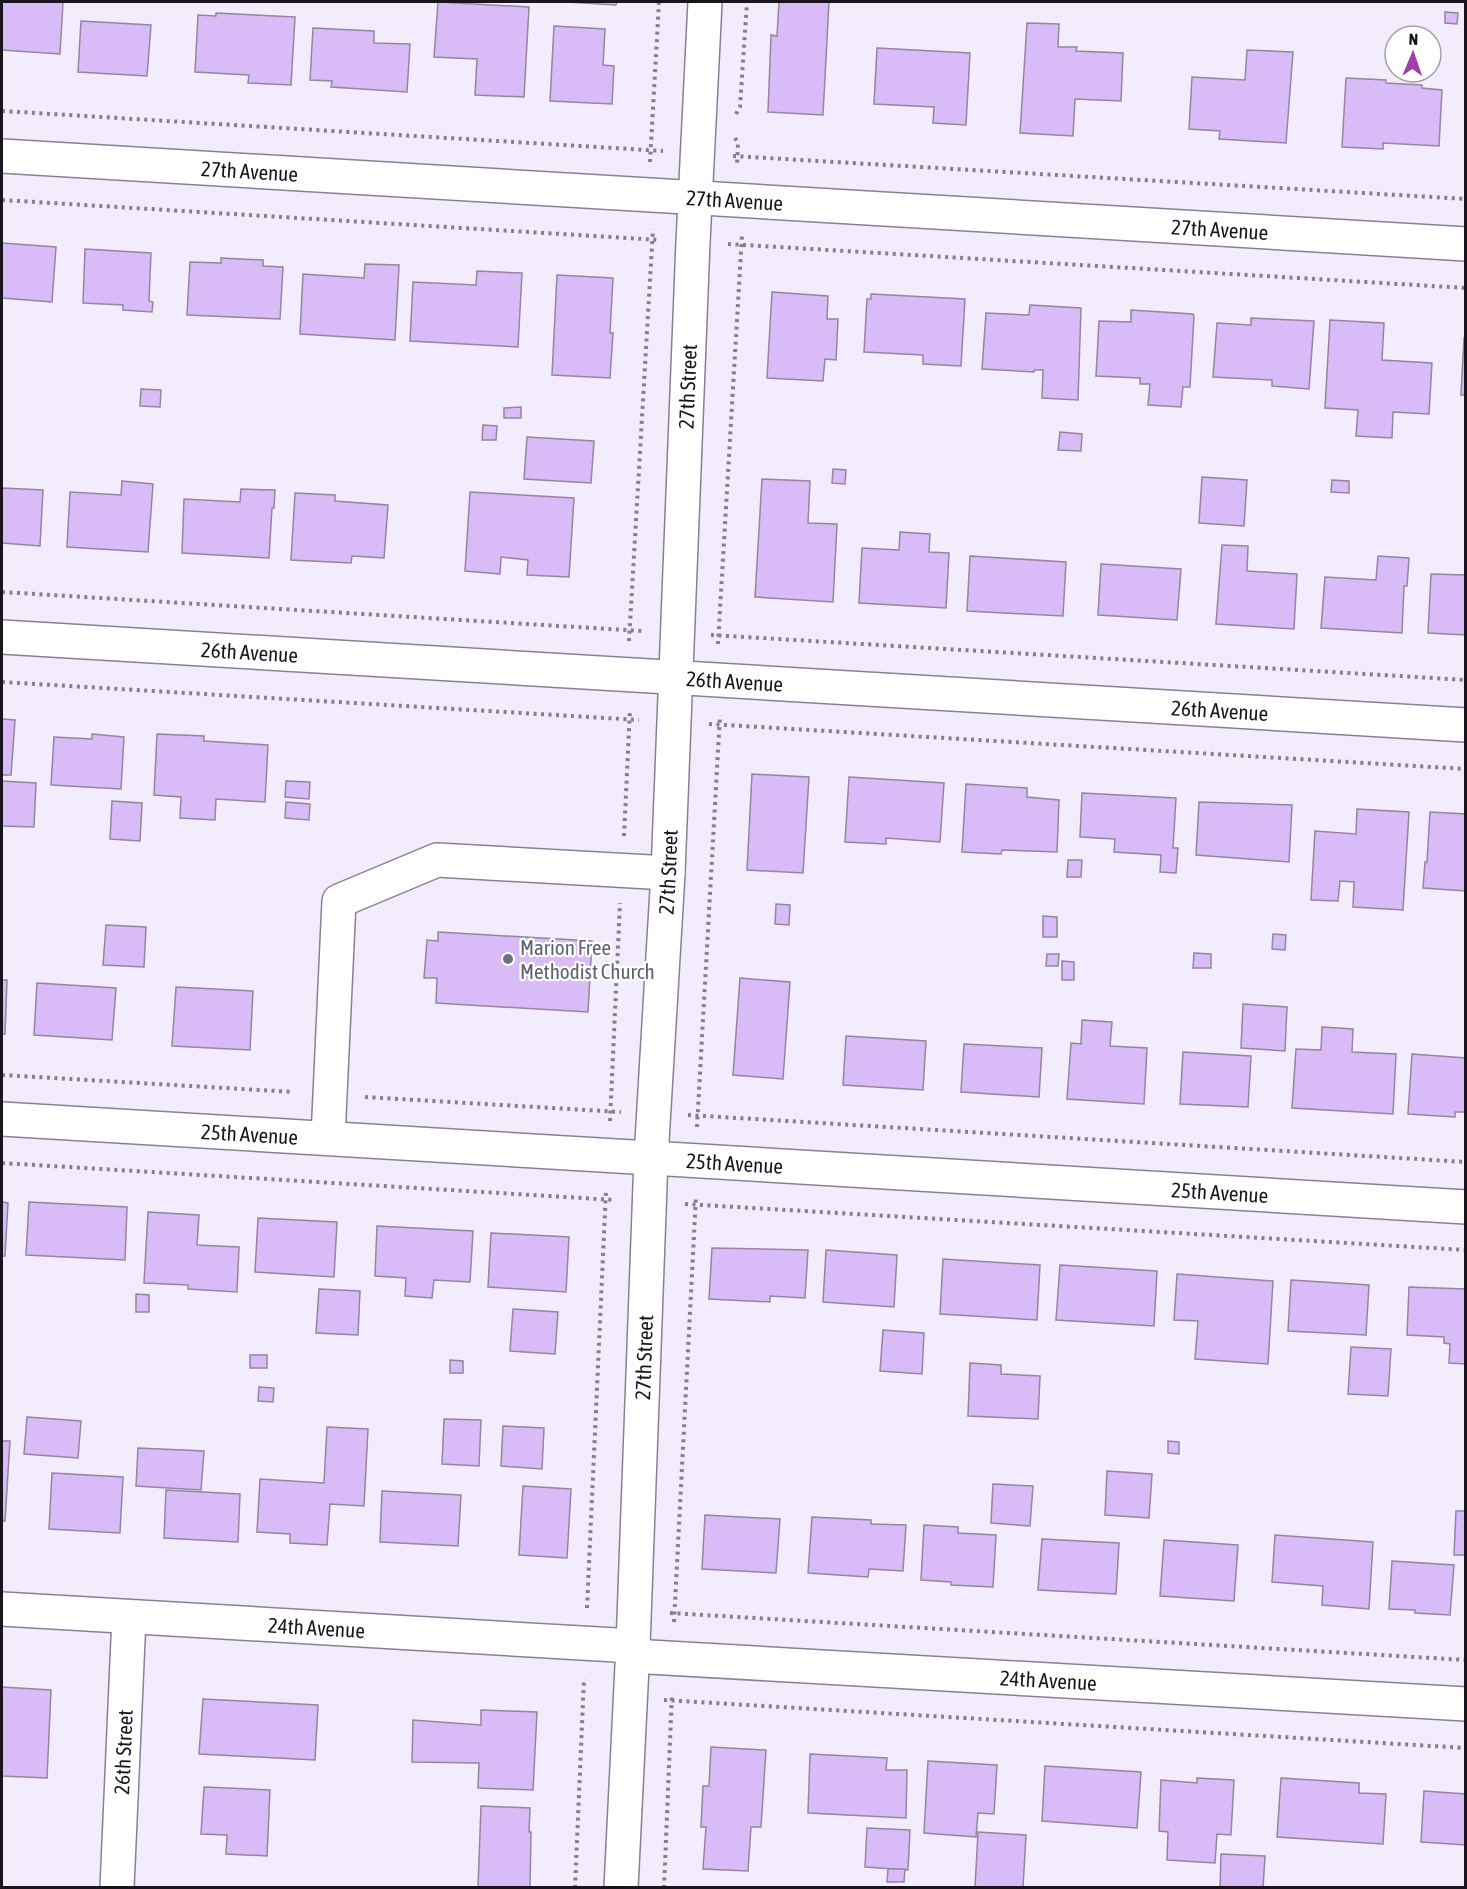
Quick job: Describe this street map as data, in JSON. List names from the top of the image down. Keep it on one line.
{"streets":{"street":["27th Avenue","27th Street","26th Avenue","25th Avenue","24th Avenue","26th Street"]},"crossings":[["27th Avenue","27th Street"],["27th Street","26th Avenue"],["27th Street","25th Avenue"],["27th Street","24th Avenue"],["24th Avenue","26th Street"]],"places":["Marion Free Methodist Church"],"north":"top"}
